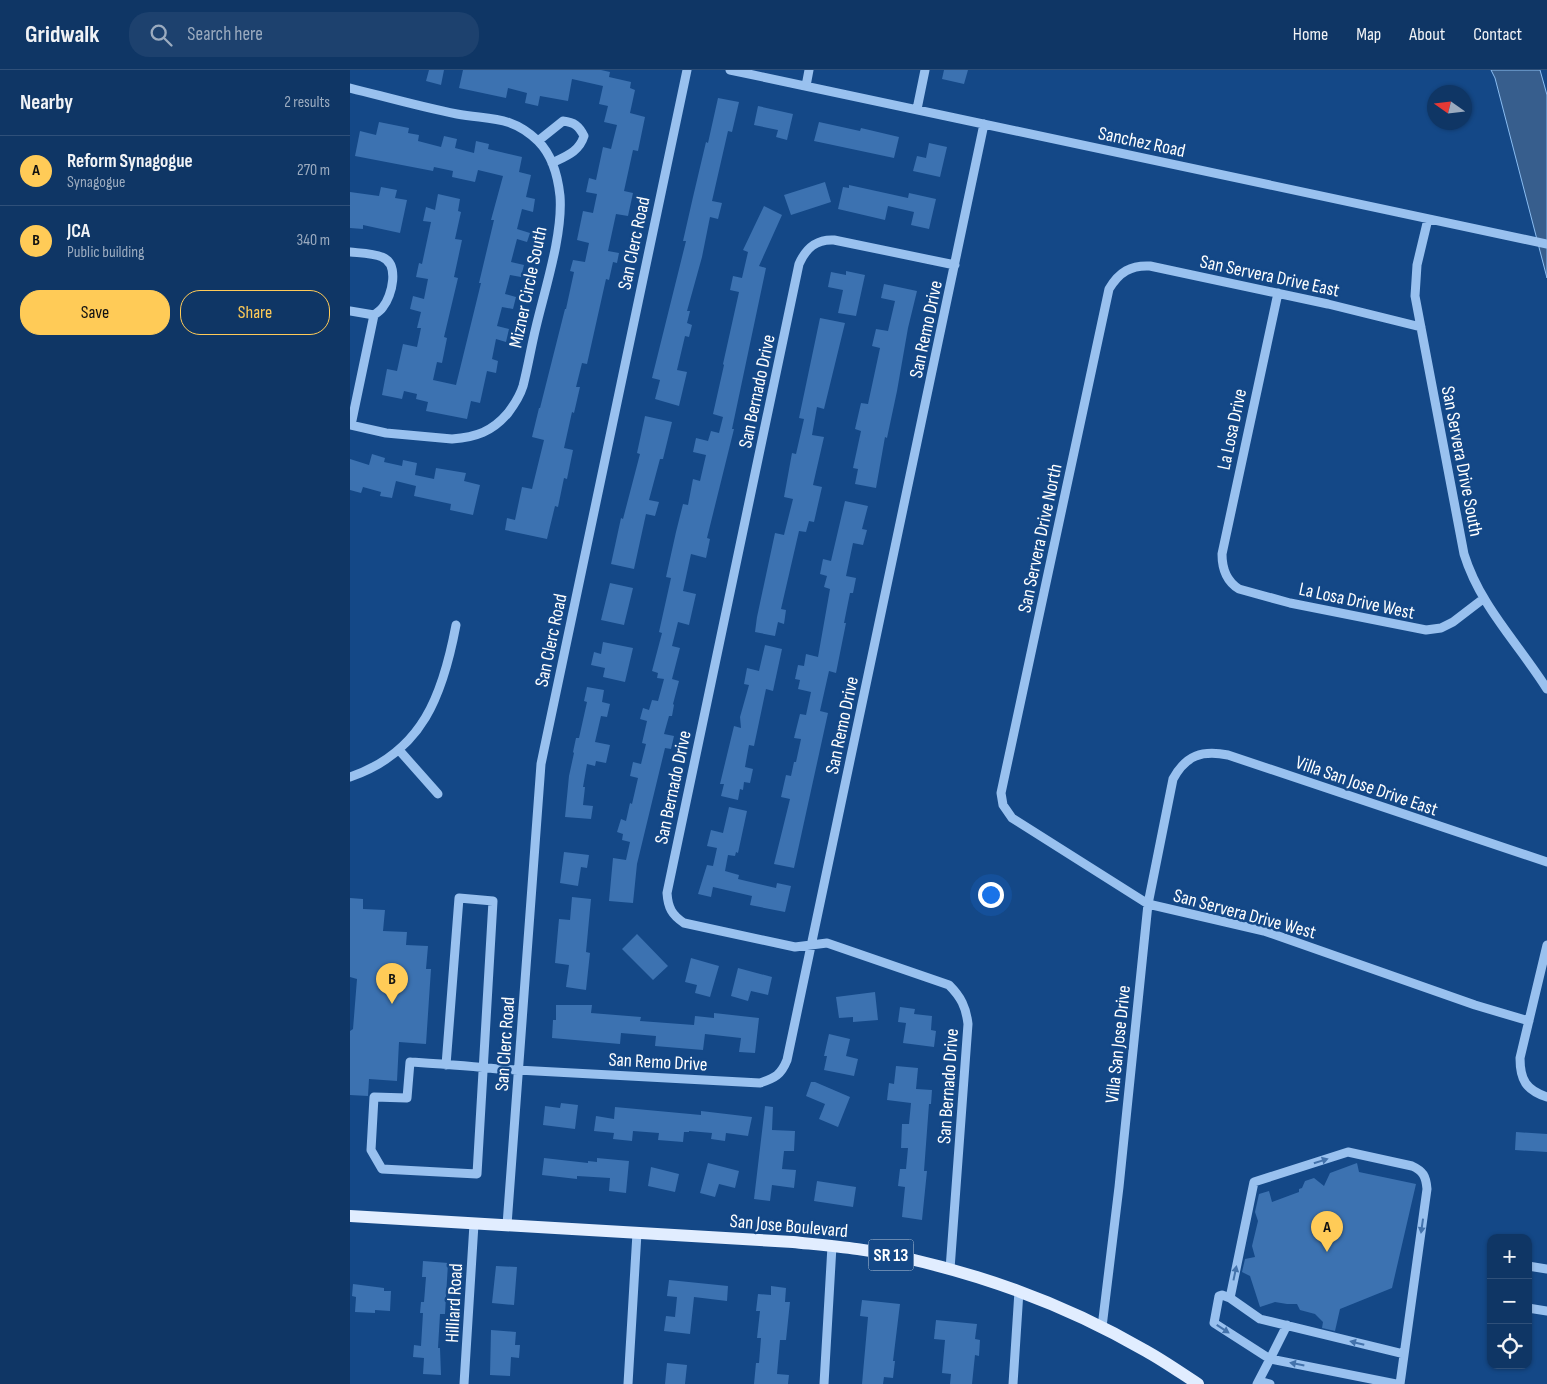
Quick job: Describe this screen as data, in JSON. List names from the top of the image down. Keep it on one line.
{"streets":{"main road":["San Jose Boulevard","SR 13"],"street":["Sanchez Road","San Clerc Road","San Servera Drive East","Mizner Circle South","San Remo Drive","San Bernado Drive","La Losa Drive","San Servera Drive South","San Servera Drive North","La Losa Drive West","Villa San Jose Drive East","San Servera Drive West","Villa San Jose Drive","Hilliard Road"]},"crossings":[["Sanchez Road","San Remo Drive"],["Sanchez Road","San Servera Drive South"],["San Clerc Road","San Remo Drive"],["San Clerc Road","San Jose Boulevard"],["San Servera Drive East","La Losa Drive"],["San Servera Drive East","San Servera Drive South"],["San Servera Drive East","San Servera Drive North"],["San Remo Drive","San Bernado Drive"],["San Bernado Drive","San Jose Boulevard"],["La Losa Drive","La Losa Drive West"],["San Servera Drive South","La Losa Drive West"],["San Servera Drive North","San Servera Drive West"],["Villa San Jose Drive East","Villa San Jose Drive"],["San Servera Drive West","Villa San Jose Drive"],["Villa San Jose Drive","San Jose Boulevard"],["San Jose Boulevard","Hilliard Road"]],"north":"left","page":{"header":"Gridwalk","search":"Search here","nav":["Home","Map","About","Contact"],"heading":["Nearby","2 results"],"list":[{"mark":"A","name":"Reform Synagogue","note":"Synagogue","value":"270 m"},{"mark":"B","name":"JCA","note":"Public building","value":"340 m"}],"buttons":["Save","Share"],"pins":["B","A"],"map_buttons":["+","−"]}}
